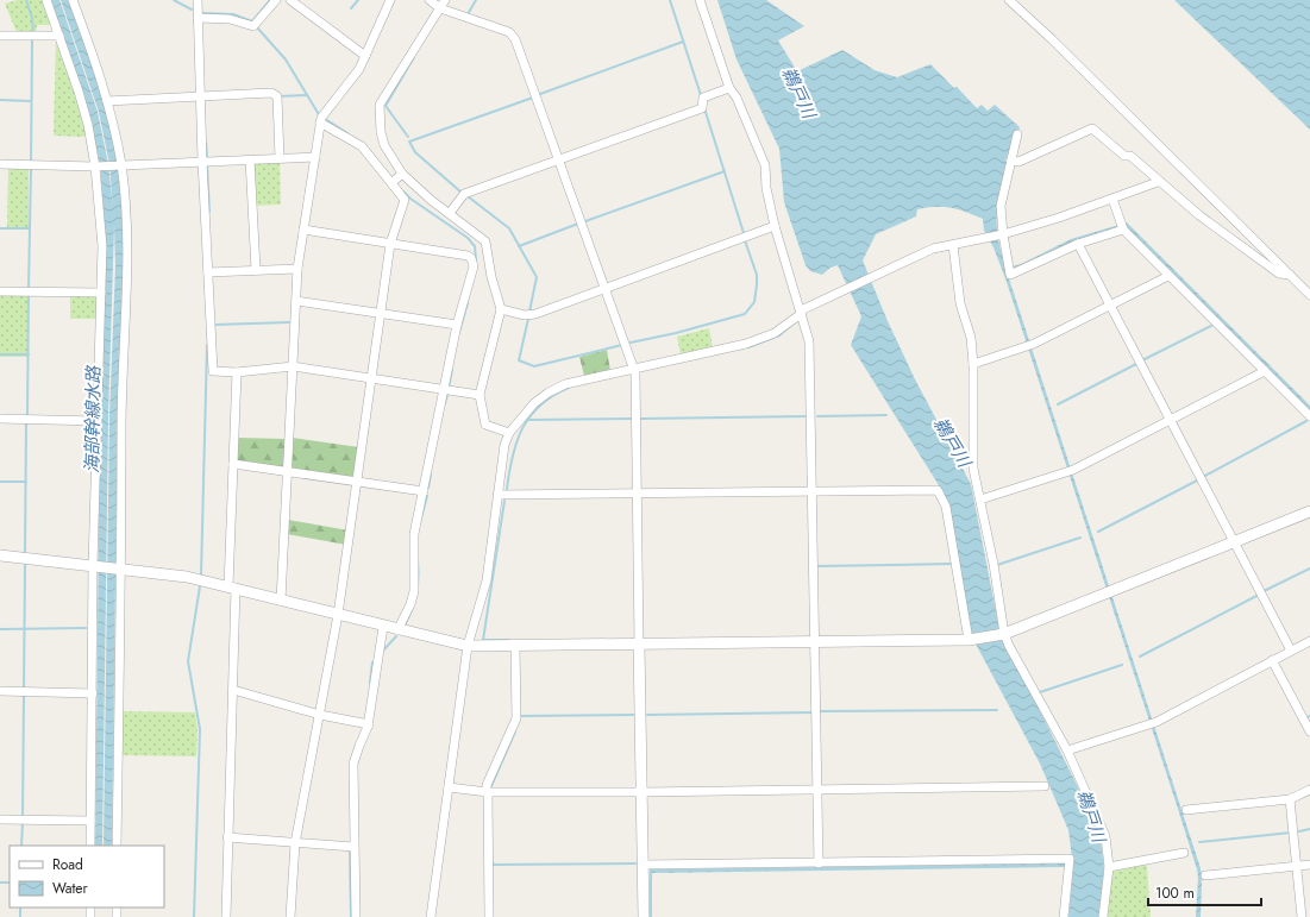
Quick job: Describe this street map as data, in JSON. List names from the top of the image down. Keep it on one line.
{"water":["鵜戸川","海部幹線水路"],"legend":["Road","Water"],"scale_bar":"100 m"}
